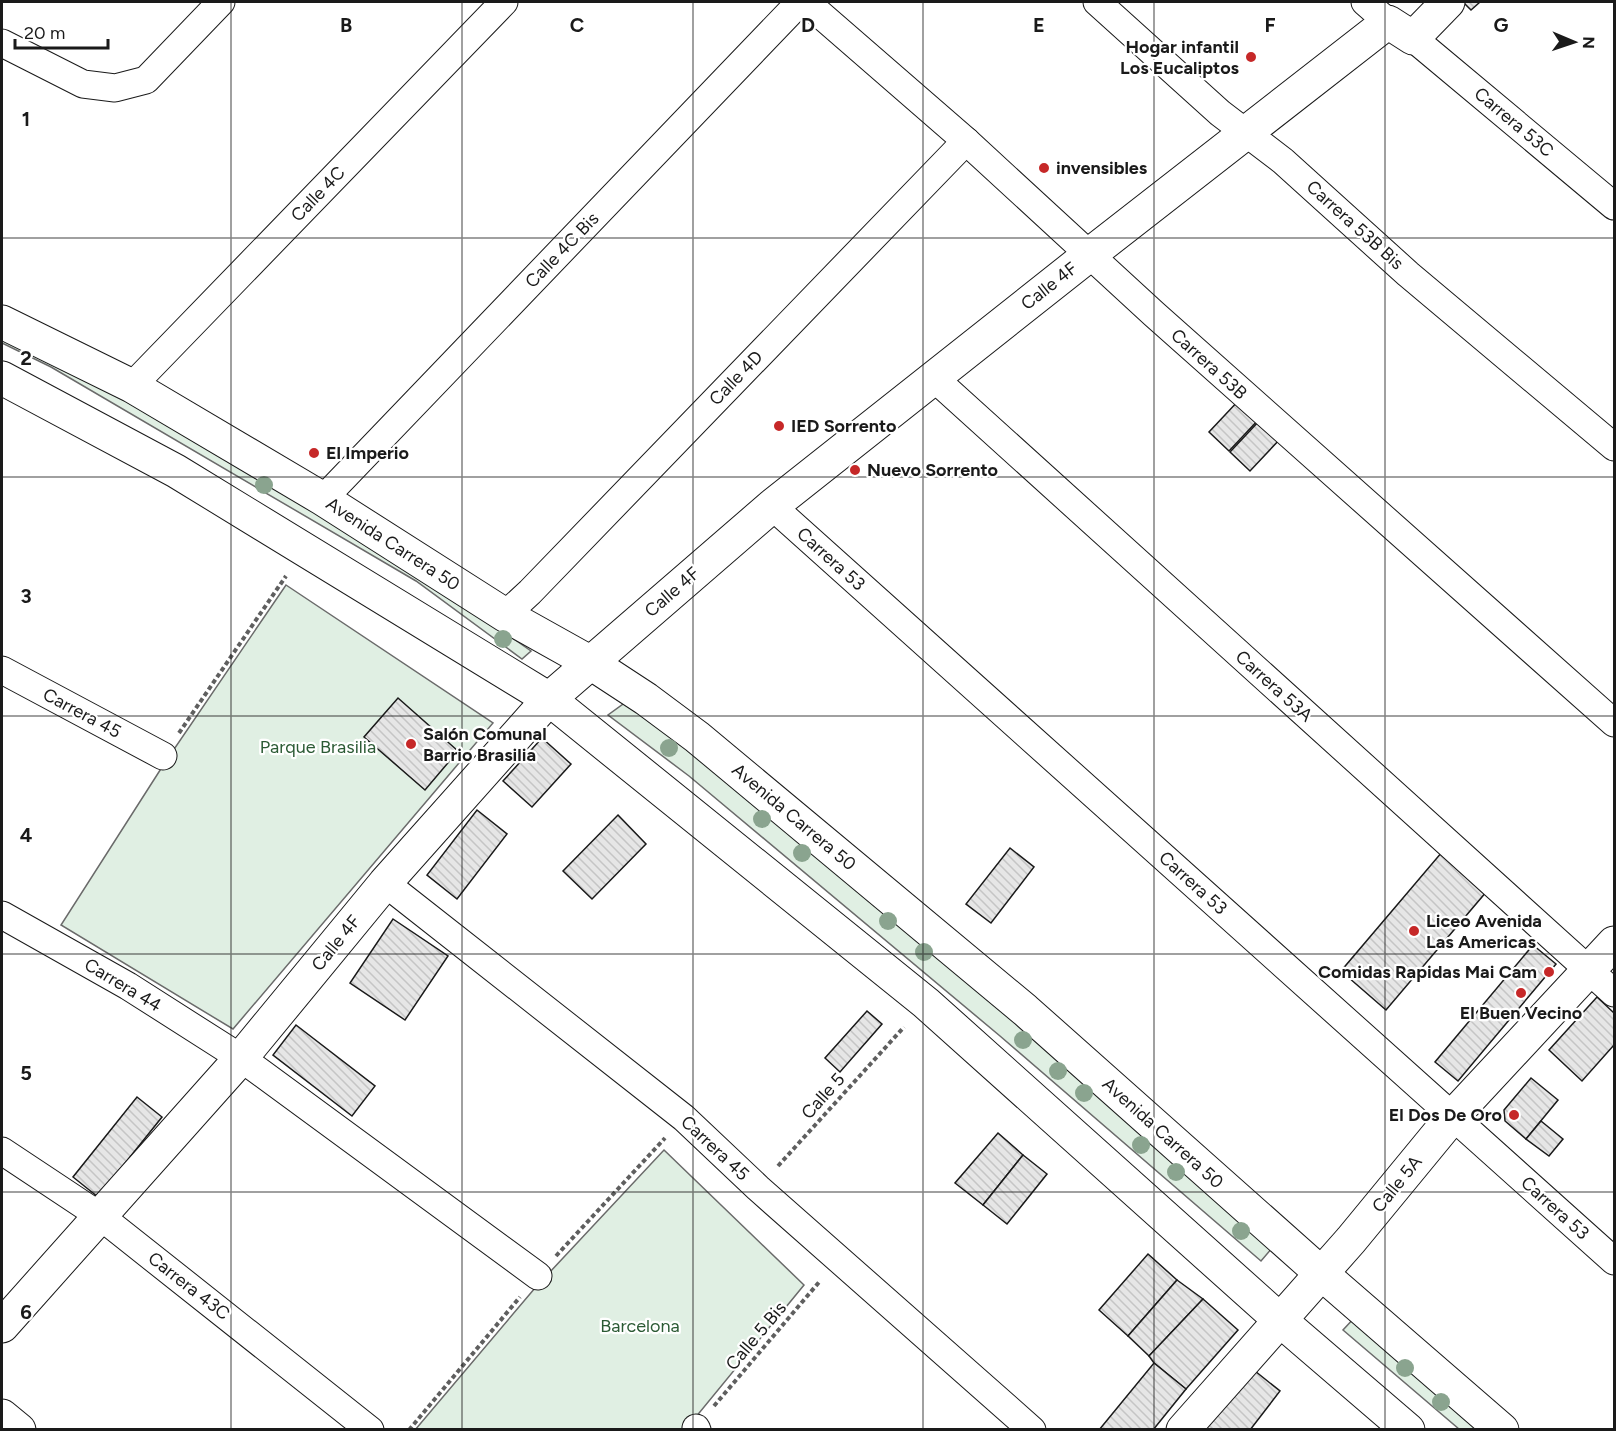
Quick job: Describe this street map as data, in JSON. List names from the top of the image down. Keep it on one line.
{"streets":{"main road":["Calle 4F","Avenida Carrera 50","Calle 5A"],"street":["Carrera 53C","Calle 4C","Carrera 53B Bis","Calle 4C Bis","Carrera 53B","Calle 4D","Carrera 53","Carrera 53A","Carrera 45","Carrera 44","Carrera 43C"],"path":["Calle 5","Calle 5 Bis"]},"crossings":[["Carrera 53C","Calle 4F"],["Calle 4C","Avenida Carrera 50"],["Carrera 53B Bis","Calle 4F"],["Calle 4C Bis","Avenida Carrera 50"],["Calle 4F","Carrera 53B"],["Calle 4F","Avenida Carrera 50"],["Calle 4F","Carrera 53"],["Calle 4F","Carrera 53A"],["Calle 4F","Carrera 45"],["Calle 4F","Carrera 44"],["Calle 4F","Carrera 43C"],["Carrera 53B","Calle 4D"],["Calle 4D","Avenida Carrera 50"],["Avenida Carrera 50","Calle 5A"],["Carrera 53","Calle 5A"],["Carrera 53A","Calle 5A"],["Carrera 45","Calle 5"],["Carrera 45","Calle 5 Bis"]],"parks":["Parque Brasilia","Barcelona"],"places":["Hogar infantil Los Eucaliptos","invensibles","IED Sorrento","El Imperio","Nuevo Sorrento","Salón Comunal Barrio Brasilia","Liceo Avenida Las Americas","Comidas Rapidas Mai Cam","El Buen Vecino","El Dos De Oro"],"scale_bar":"20 m","north":"right","grid":{"columns":["B","C","D","E","F","G"],"rows":["1","2","3","4","5","6"]}}
